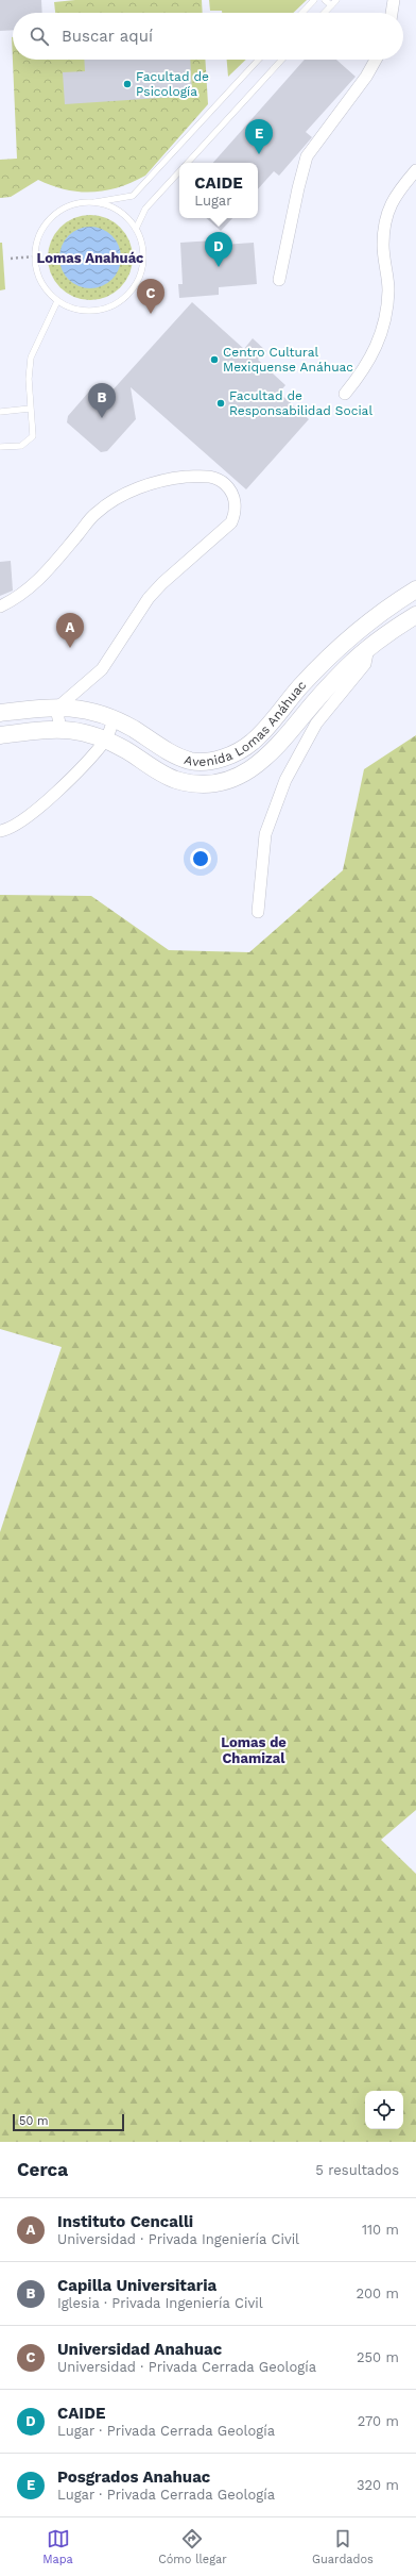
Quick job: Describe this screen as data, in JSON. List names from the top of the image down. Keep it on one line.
{"streets":{"main road":["Avenida Lomas Anáhuac"]},"districts":["Lomas Anahuác","Lomas de Chamizal"],"places":["Facultad de Psicología","Centro Cultural Mexiquense Anáhuac","Facultad de Responsabilidad Social"],"scale_bar":"50 m","page":{"search":"Buscar aquí","pins":["E","D","C","B","A"],"popup":["CAIDE","Lugar"],"scale":"50 m","heading":["Cerca","5 resultados"],"list":[{"mark":"A","name":"Instituto Cencalli","note":"Universidad · Privada Ingeniería Civil","value":"110 m"},{"mark":"B","name":"Capilla Universitaria","note":"Iglesia · Privada Ingeniería Civil","value":"200 m"},{"mark":"C","name":"Universidad Anahuac","note":"Universidad · Privada Cerrada Geología","value":"250 m"},{"mark":"D","name":"CAIDE","note":"Lugar · Privada Cerrada Geología","value":"270 m"},{"mark":"E","name":"Posgrados Anahuac","note":"Lugar · Privada Cerrada Geología","value":"320 m"}],"nav":["Mapa","Cómo llegar","Guardados"]}}
